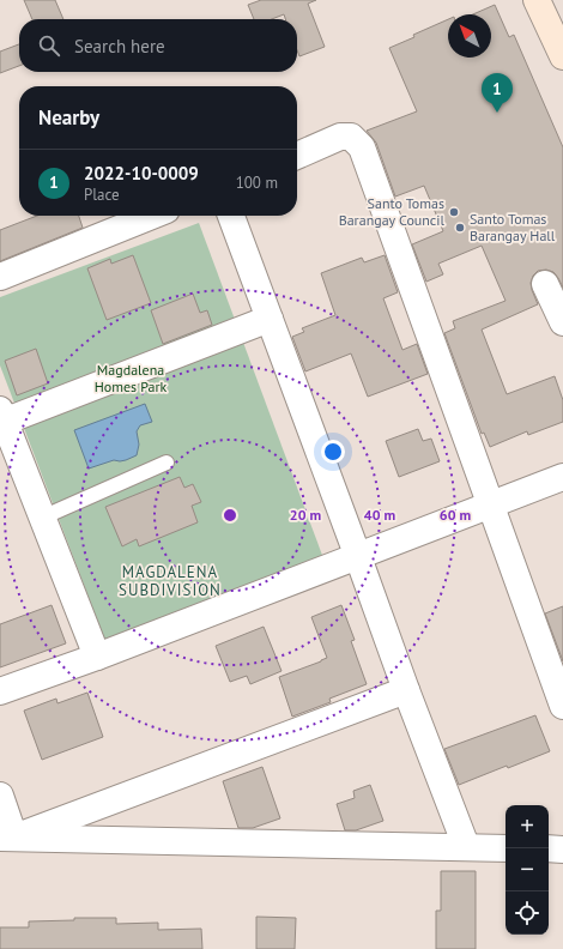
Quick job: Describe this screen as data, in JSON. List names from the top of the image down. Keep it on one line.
{"districts":["MAGDALENA SUBDIVISION"],"parks":["Magdalena Homes Park"],"places":["Santo Tomas Barangay Council","Santo Tomas Barangay Hall"],"north":"top left","page":{"search":"Search here","pins":"1","heading":"Nearby","list":[{"mark":"1","name":"2022-10-0009","note":"Place","value":"100 m"}],"map_buttons":["+","−"]},"rings":["20 m","40 m","60 m"]}
